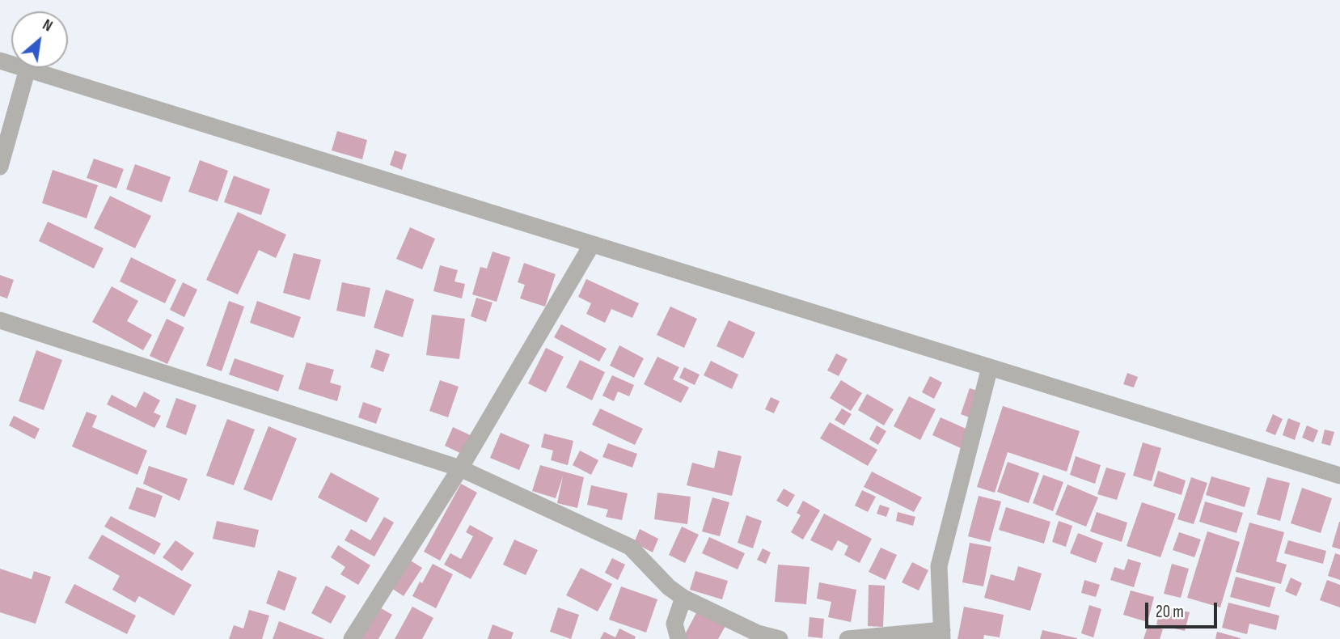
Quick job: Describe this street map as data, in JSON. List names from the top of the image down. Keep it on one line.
{"scale_bar":"20 m","north":"top right"}
